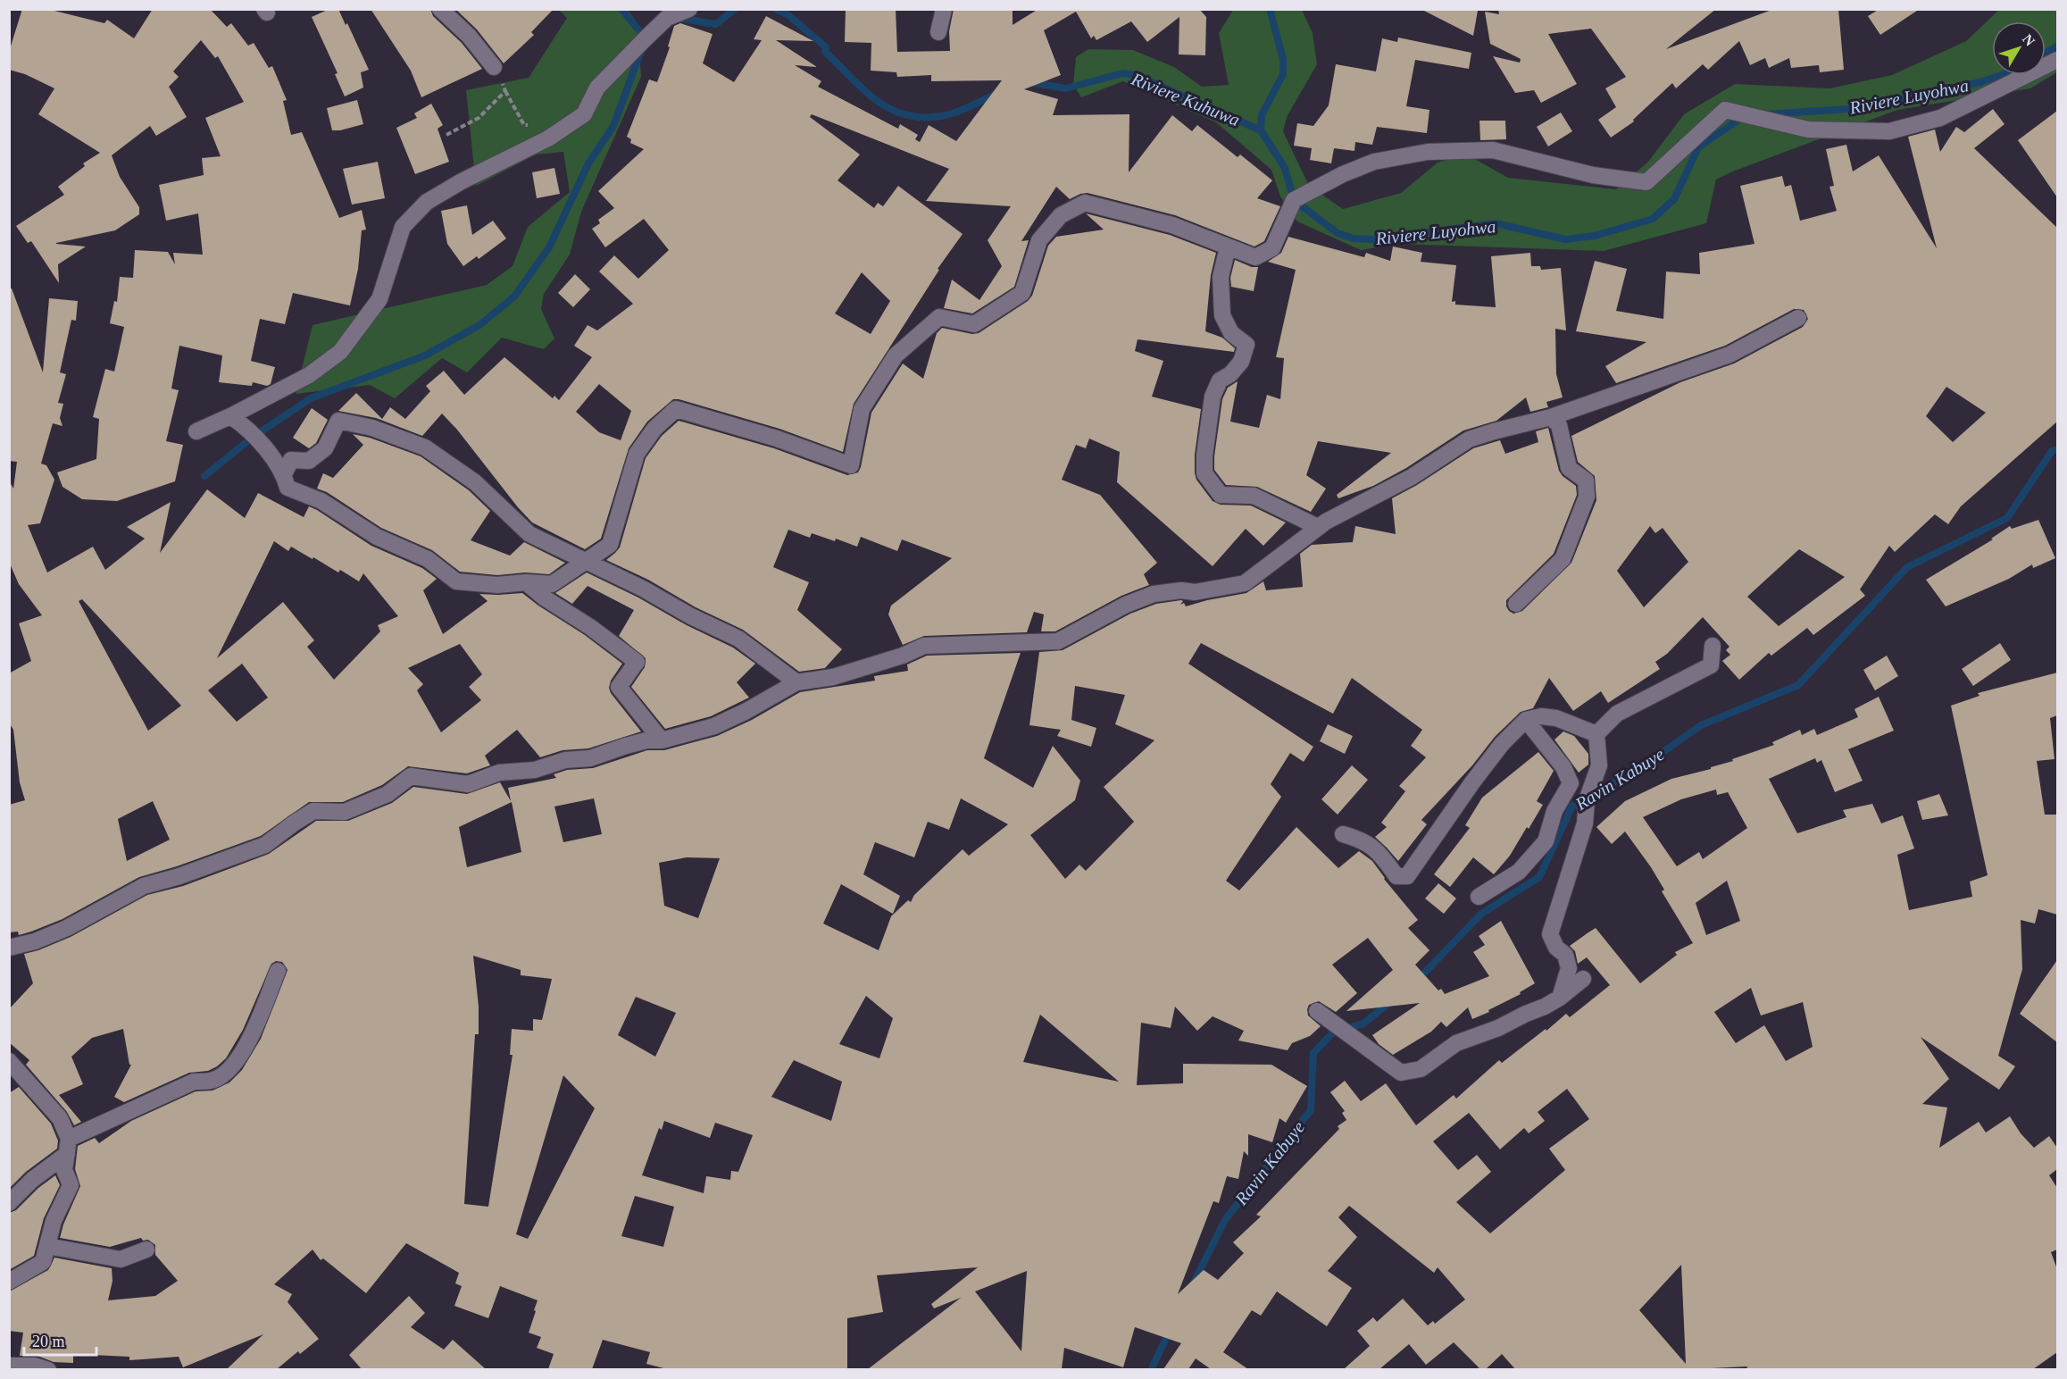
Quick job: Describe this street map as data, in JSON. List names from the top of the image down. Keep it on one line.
{"water":["Riviere Luyohwa","Riviere Kuhuwa","Ravin Kabuye"],"scale_bar":"20 m","north":"top right"}
